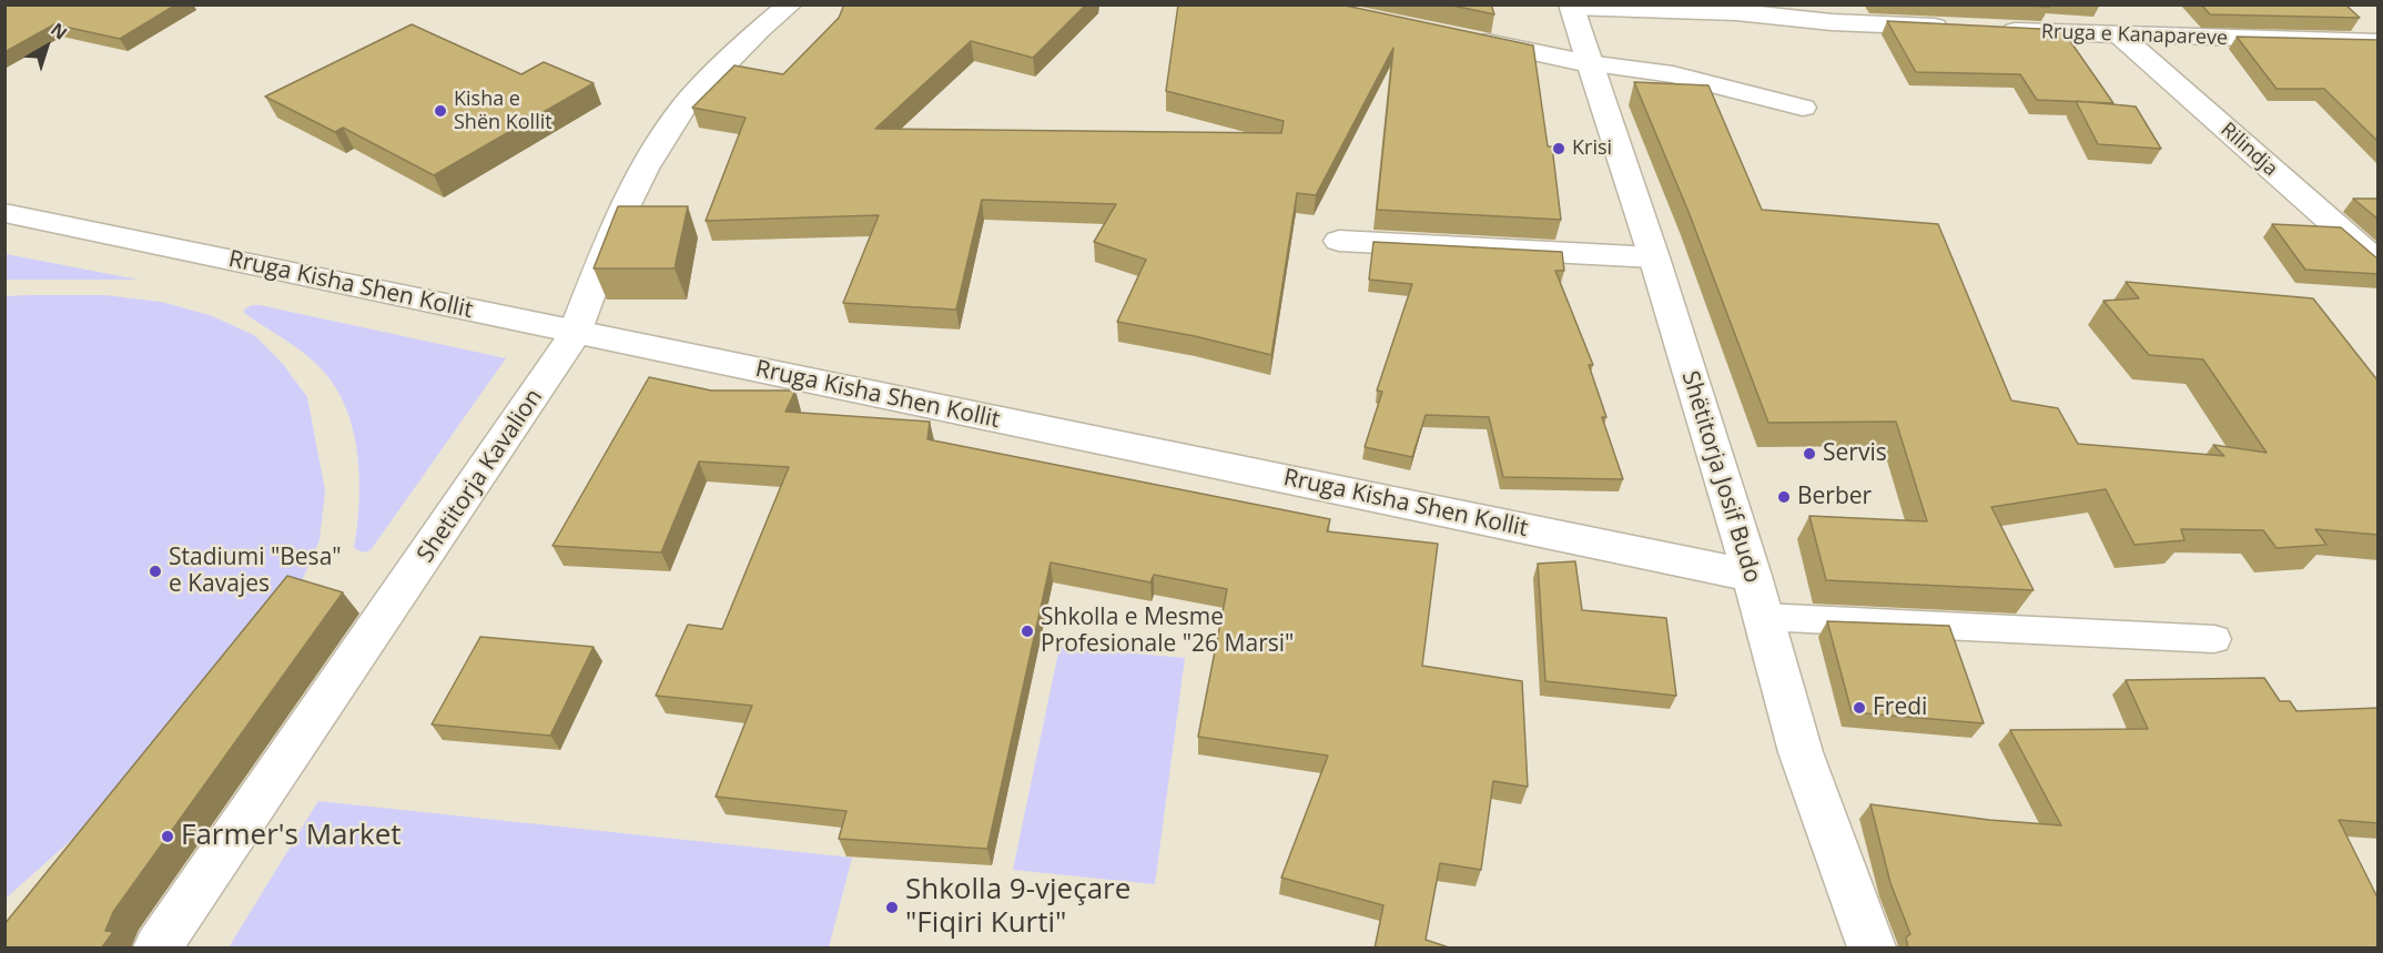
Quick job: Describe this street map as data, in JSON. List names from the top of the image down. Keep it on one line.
{"streets":{"street":["Rruga e Kanapareve","Rilindja","Rruga Kisha Shen Kollit","Shetitorja Kavalion","Shëtitorja Josif Budo"]},"crossings":[["Rruga e Kanapareve","Rilindja"],["Rruga Kisha Shen Kollit","Shetitorja Kavalion"],["Rruga Kisha Shen Kollit","Shëtitorja Josif Budo"]],"places":["Kisha e Shën Kollit","Krisi","Servis","Berber","Stadiumi \"Besa\" e Kavajes","Shkolla e Mesme Profesionale \"26 Marsi\"","Fredi","Farmer's Market","Shkolla 9-vjeçare \"Fiqiri Kurti\""],"north":"top right"}
